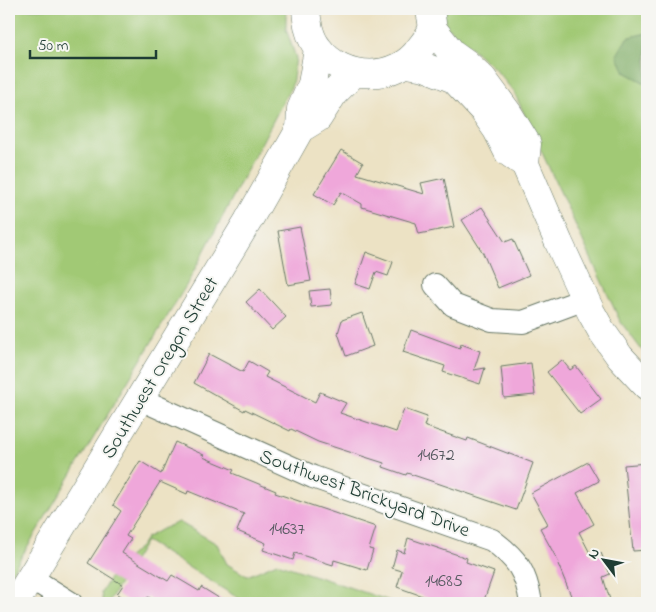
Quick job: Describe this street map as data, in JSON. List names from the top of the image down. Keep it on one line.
{"streets":{"main road":["Southwest Oregon Street"],"street":["Southwest Brickyard Drive"]},"crossings":[["Southwest Oregon Street","Southwest Brickyard Drive"]],"house_numbers":["14672","14637","14685"],"scale_bar":"50 m","north":"top left"}
